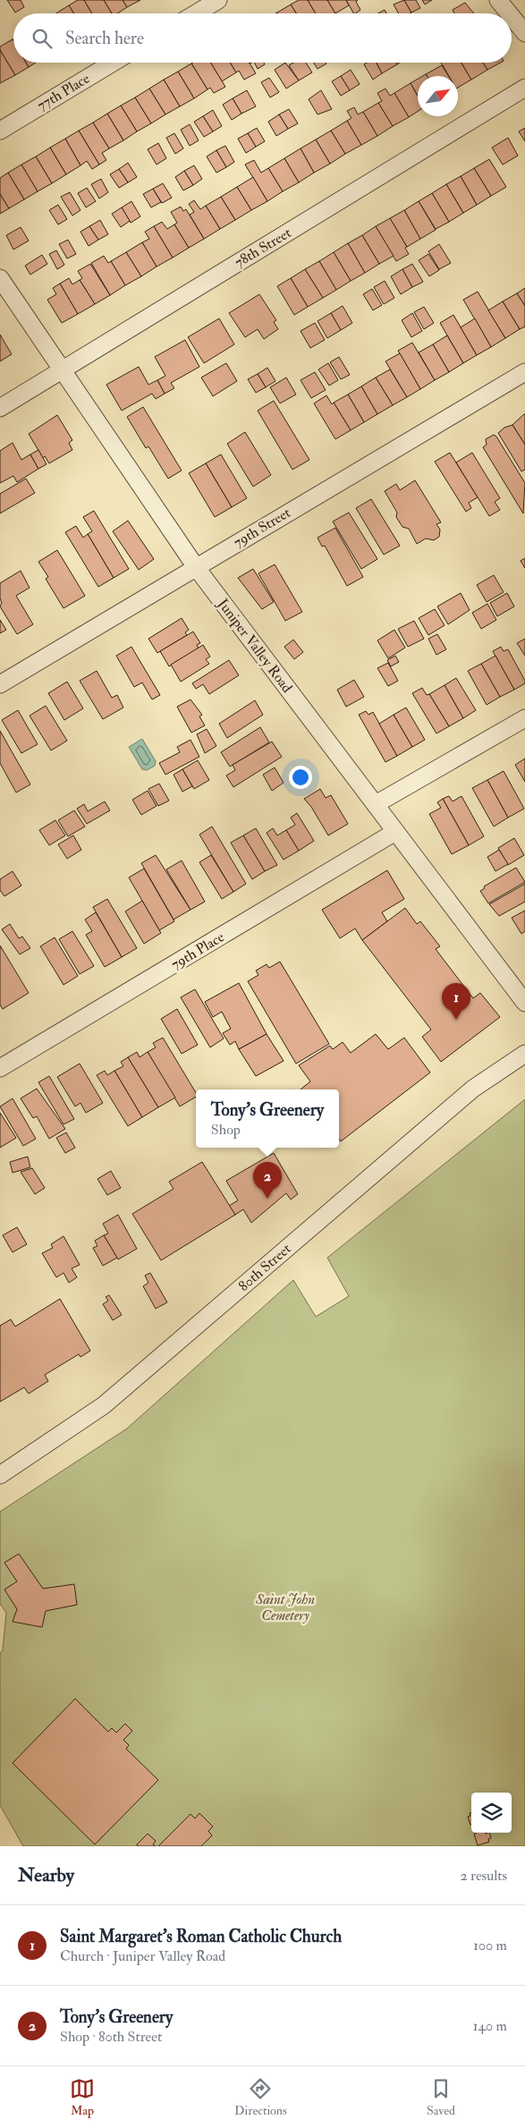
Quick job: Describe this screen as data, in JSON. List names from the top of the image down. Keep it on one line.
{"streets":{"street":["77th Place","78th Street","79th Street","Juniper Valley Road","79th Place","80th Street"]},"crossings":[["78th Street","Juniper Valley Road"],["79th Street","Juniper Valley Road"],["Juniper Valley Road","79th Place"]],"parks":["Saint John Cemetery"],"north":"top right","page":{"search":"Search here","pins":["1","2"],"popup":["Tony’s Greenery","Shop"],"heading":["Nearby","2 results"],"list":[{"mark":"1","name":"Saint Margaret's Roman Catholic Church","note":"Church · Juniper Valley Road","value":"100 m"},{"mark":"2","name":"Tony’s Greenery","note":"Shop · 80th Street","value":"140 m"}],"nav":["Map","Directions","Saved"]}}
